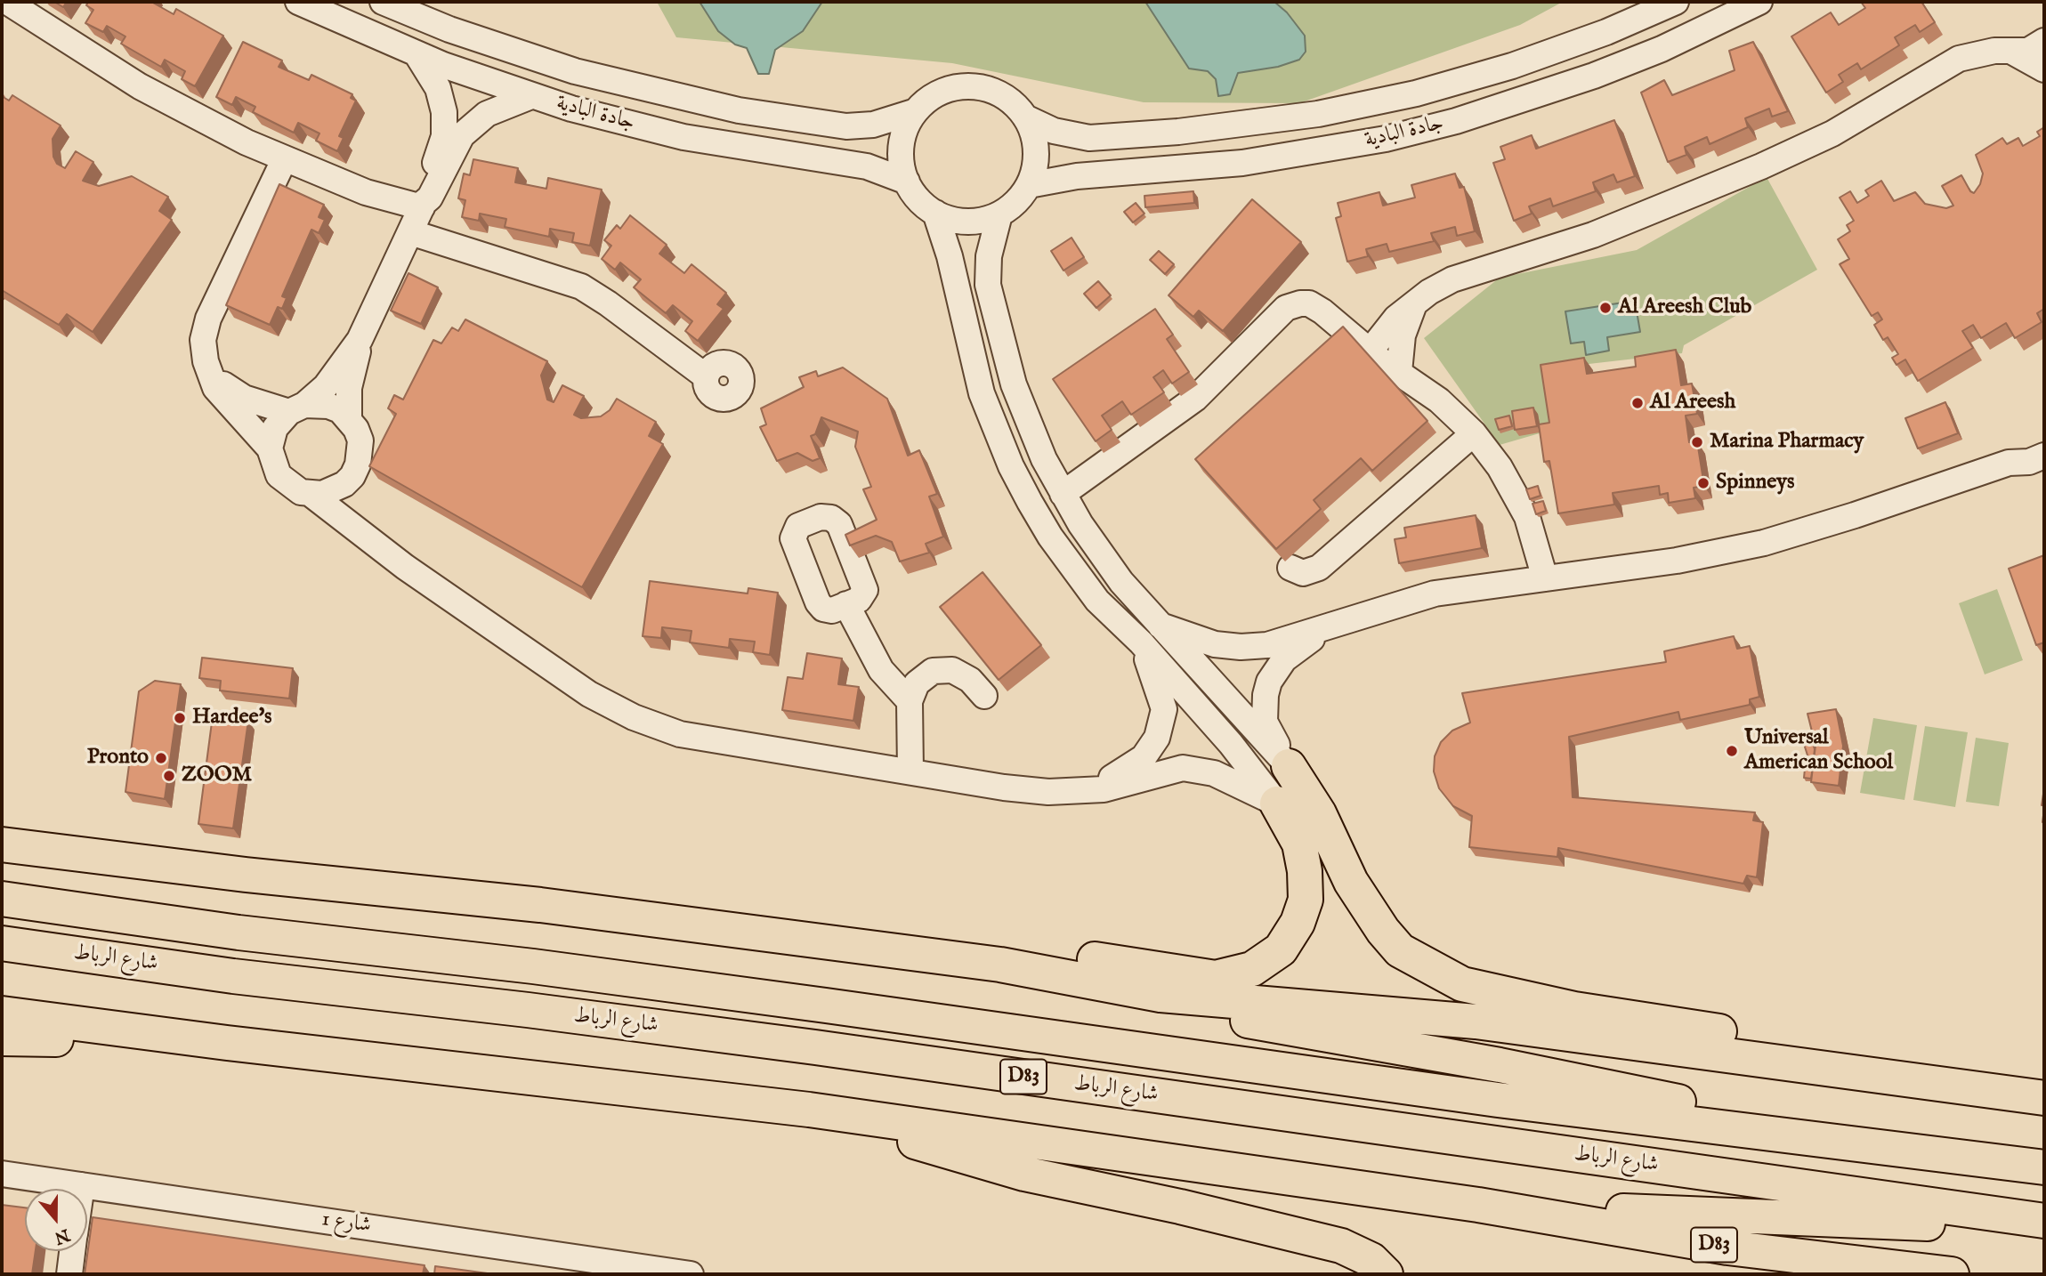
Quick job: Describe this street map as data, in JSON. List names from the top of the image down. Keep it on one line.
{"streets":{"highway":["شارع الرباط","D83"],"street":["جادة البادية","شارع 1"]},"places":["Al Areesh Club","Al Areesh","Marina Pharmacy","Spinneys","Hardee's","Universal American School","Pronto","ZOOM"],"north":"bottom"}
